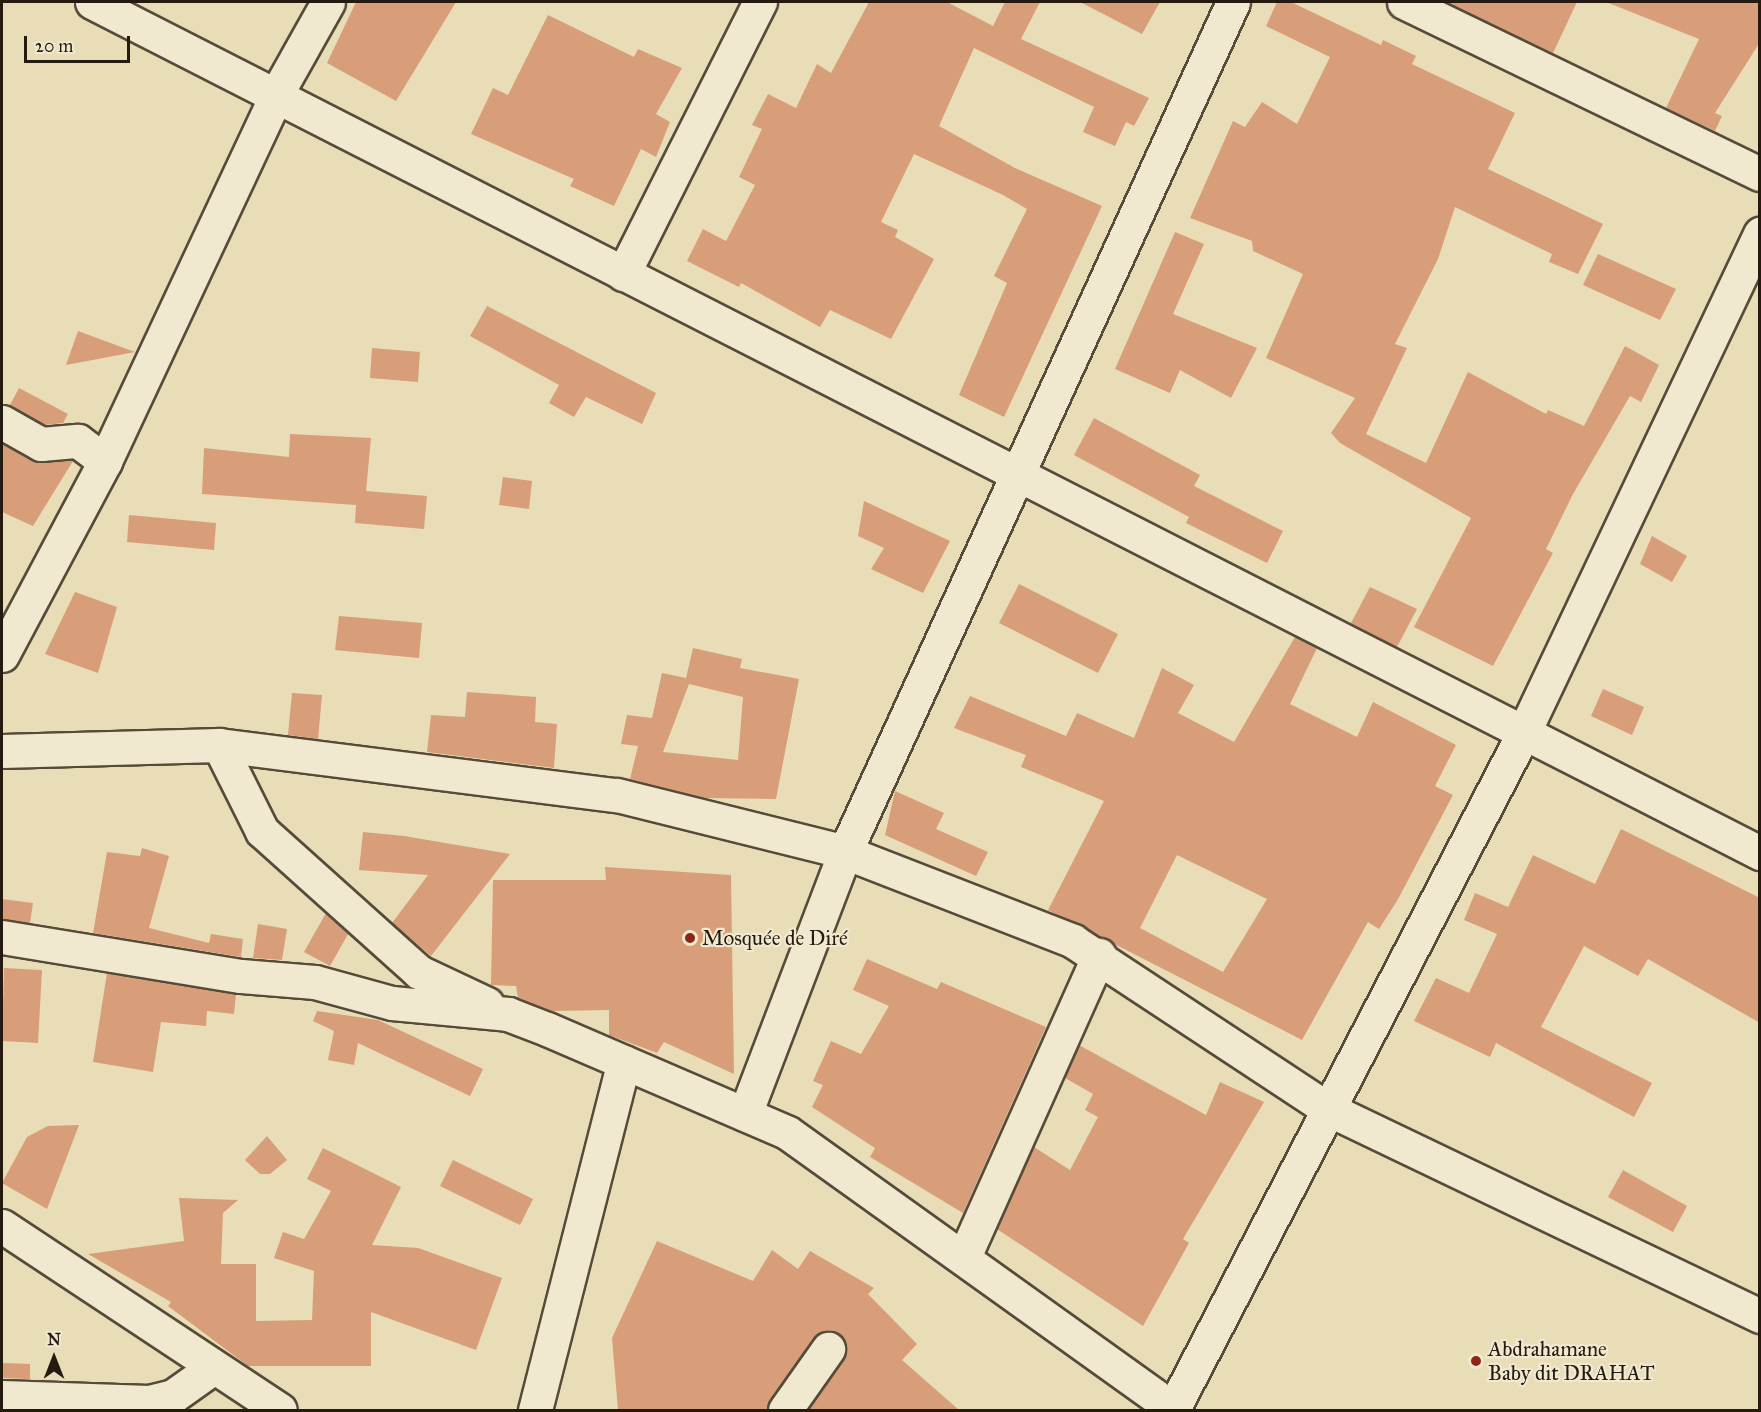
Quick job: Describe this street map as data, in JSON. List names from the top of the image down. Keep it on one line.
{"places":["Mosquée de Diré","Abdrahamane Baby dit DRAHAT"],"scale_bar":"20 m","north":"top"}
